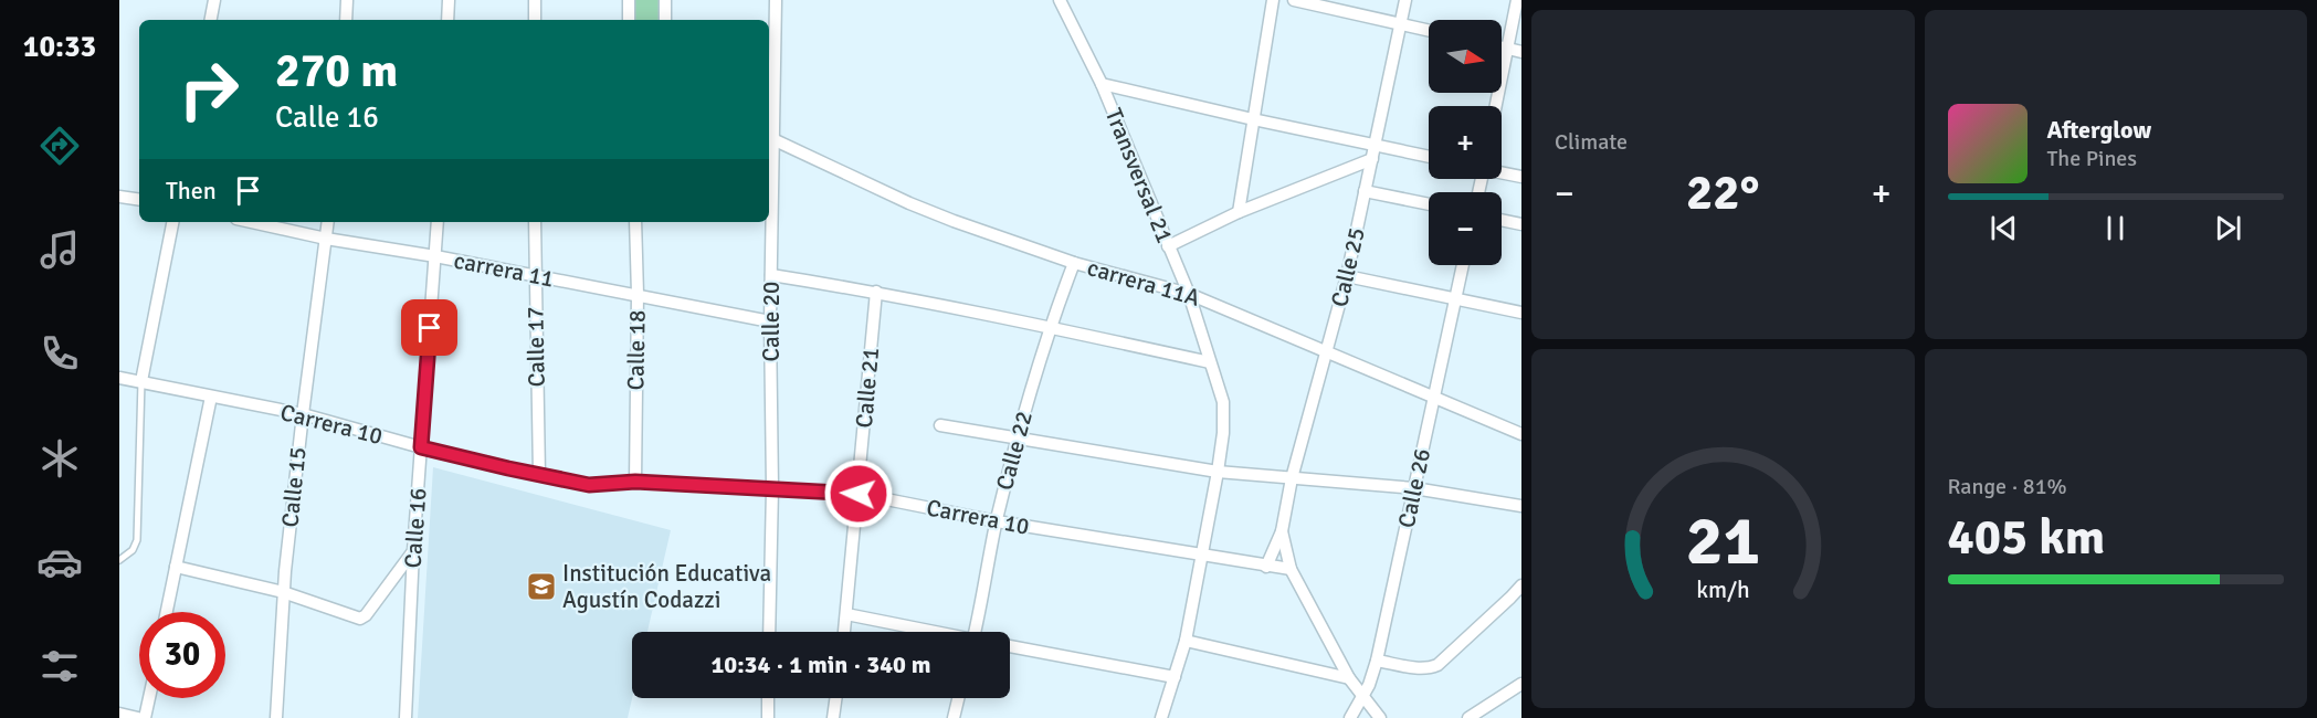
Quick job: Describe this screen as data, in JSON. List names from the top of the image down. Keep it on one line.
{"streets":{"street":["Transversal 21","Calle 25","carrera 11","carrera 11A","Calle 20","Calle 17","Calle 18","Calle 21","Carrera 10","Calle 22","Calle 15","Calle 26","Calle 16"]},"crossings":[["Transversal 21","carrera 11A"],["Transversal 21","Carrera 10"],["Calle 25","carrera 11A"],["Calle 25","Carrera 10"],["Calle 25","Calle 26"],["carrera 11","Calle 20"],["carrera 11","Calle 17"],["carrera 11","Calle 18"],["carrera 11","Calle 15"],["carrera 11","Calle 16"],["carrera 11A","Calle 20"],["carrera 11A","Calle 22"],["carrera 11A","Calle 26"],["Calle 20","Carrera 10"],["Calle 17","Carrera 10"],["Calle 18","Carrera 10"],["Calle 21","Carrera 10"],["Carrera 10","Calle 22"],["Carrera 10","Calle 15"],["Carrera 10","Calle 16"]],"places":{"school or university":["Institución Educativa Agustín Codazzi"]},"north":"right","page":{"tabs":"10:33","tile":["Climate",["Range · 81%","405 km"]],"map_buttons":["+","−"],"turn":["270 m","Calle 16"],"song":["Afterglow","The Pines"],"then":"Then","heat":["−","22°","+"],"limit":"30","trip":"10:34 · 1 min · 340 m","gauge":["21","km/h"]}}
